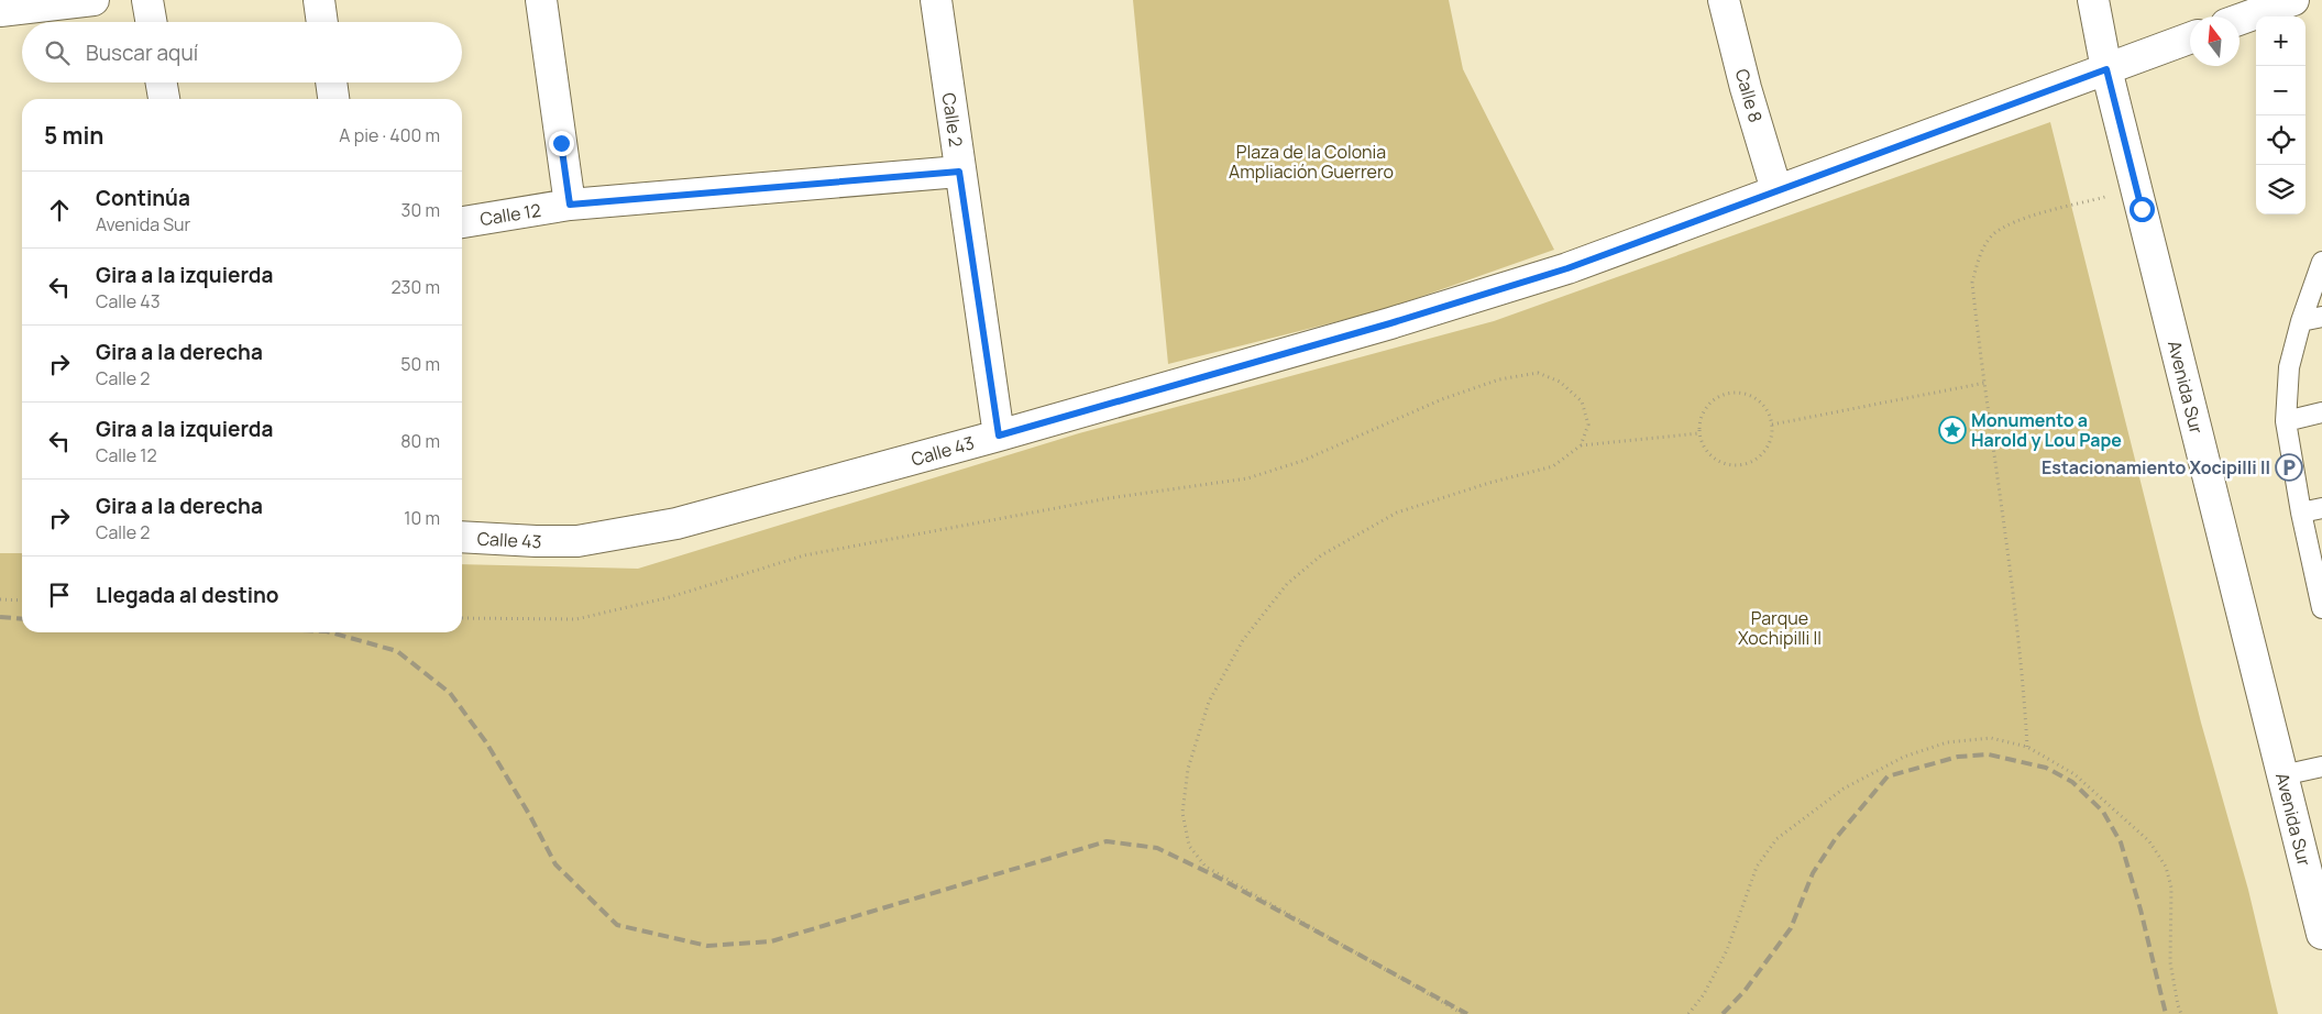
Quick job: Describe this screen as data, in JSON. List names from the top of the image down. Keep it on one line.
{"streets":{"street":["Calle 8","Calle 2","Calle 12","Avenida Sur","Calle 43"]},"crossings":[["Calle 8","Calle 43"],["Calle 2","Calle 12"],["Calle 2","Calle 43"],["Avenida Sur","Calle 43"]],"parks":["Plaza de la Colonia Ampliación Guerrero","Parque Xochipilli II"],"places":{"place":["Monumento a Harold y Lou Pape"],"parking":["Estacionamiento Xocipilli II"]},"north":"top","page":{"map_buttons":["+","−"],"search":"Buscar aquí","heading":["5 min","A pie · 400 m"],"list":[["Continúa","Avenida Sur","30 m"],["Gira a la izquierda","Calle 43","230 m"],["Gira a la derecha","Calle 2","50 m"],["Gira a la izquierda","Calle 12","80 m"],["Gira a la derecha","Calle 2","10 m"],"Llegada al destino"]}}
